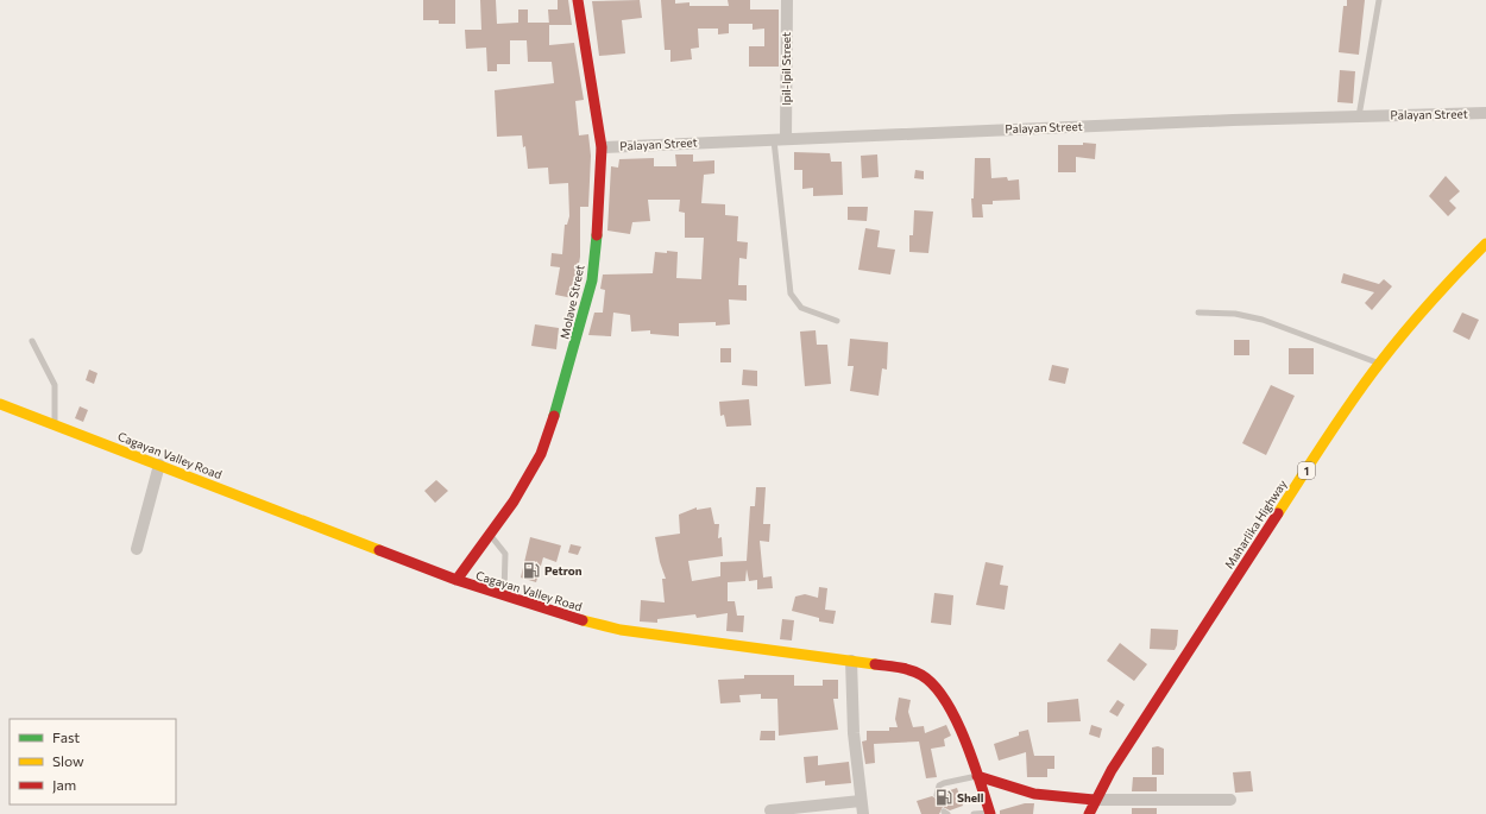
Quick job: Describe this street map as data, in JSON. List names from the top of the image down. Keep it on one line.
{"streets":{"main road":["Molave Street","Cagayan Valley Road","1","Maharlika Highway"],"street":["Ipil-Ipil Street","Palayan Street"]},"crossings":[["Ipil-Ipil Street","Palayan Street"],["Palayan Street","Molave Street"],["Molave Street","Cagayan Valley Road"]],"places":{"fuel station":["Petron","Shell"]},"legend":["Fast","Slow","Jam"]}
